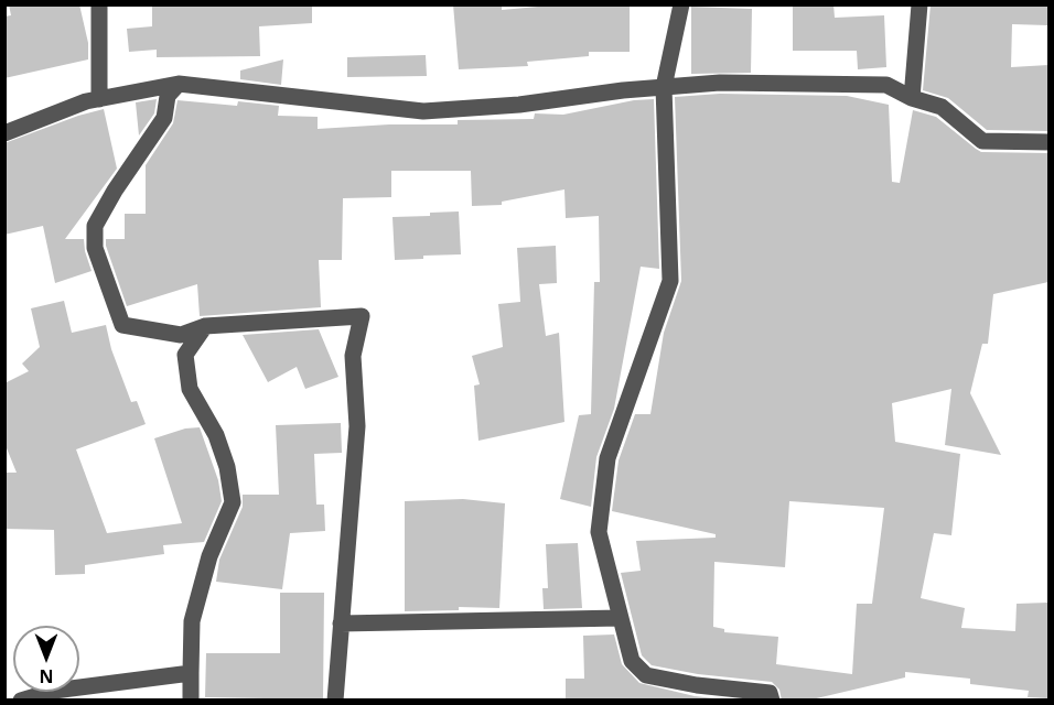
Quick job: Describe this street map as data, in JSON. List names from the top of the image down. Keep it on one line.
{"north":"bottom"}
